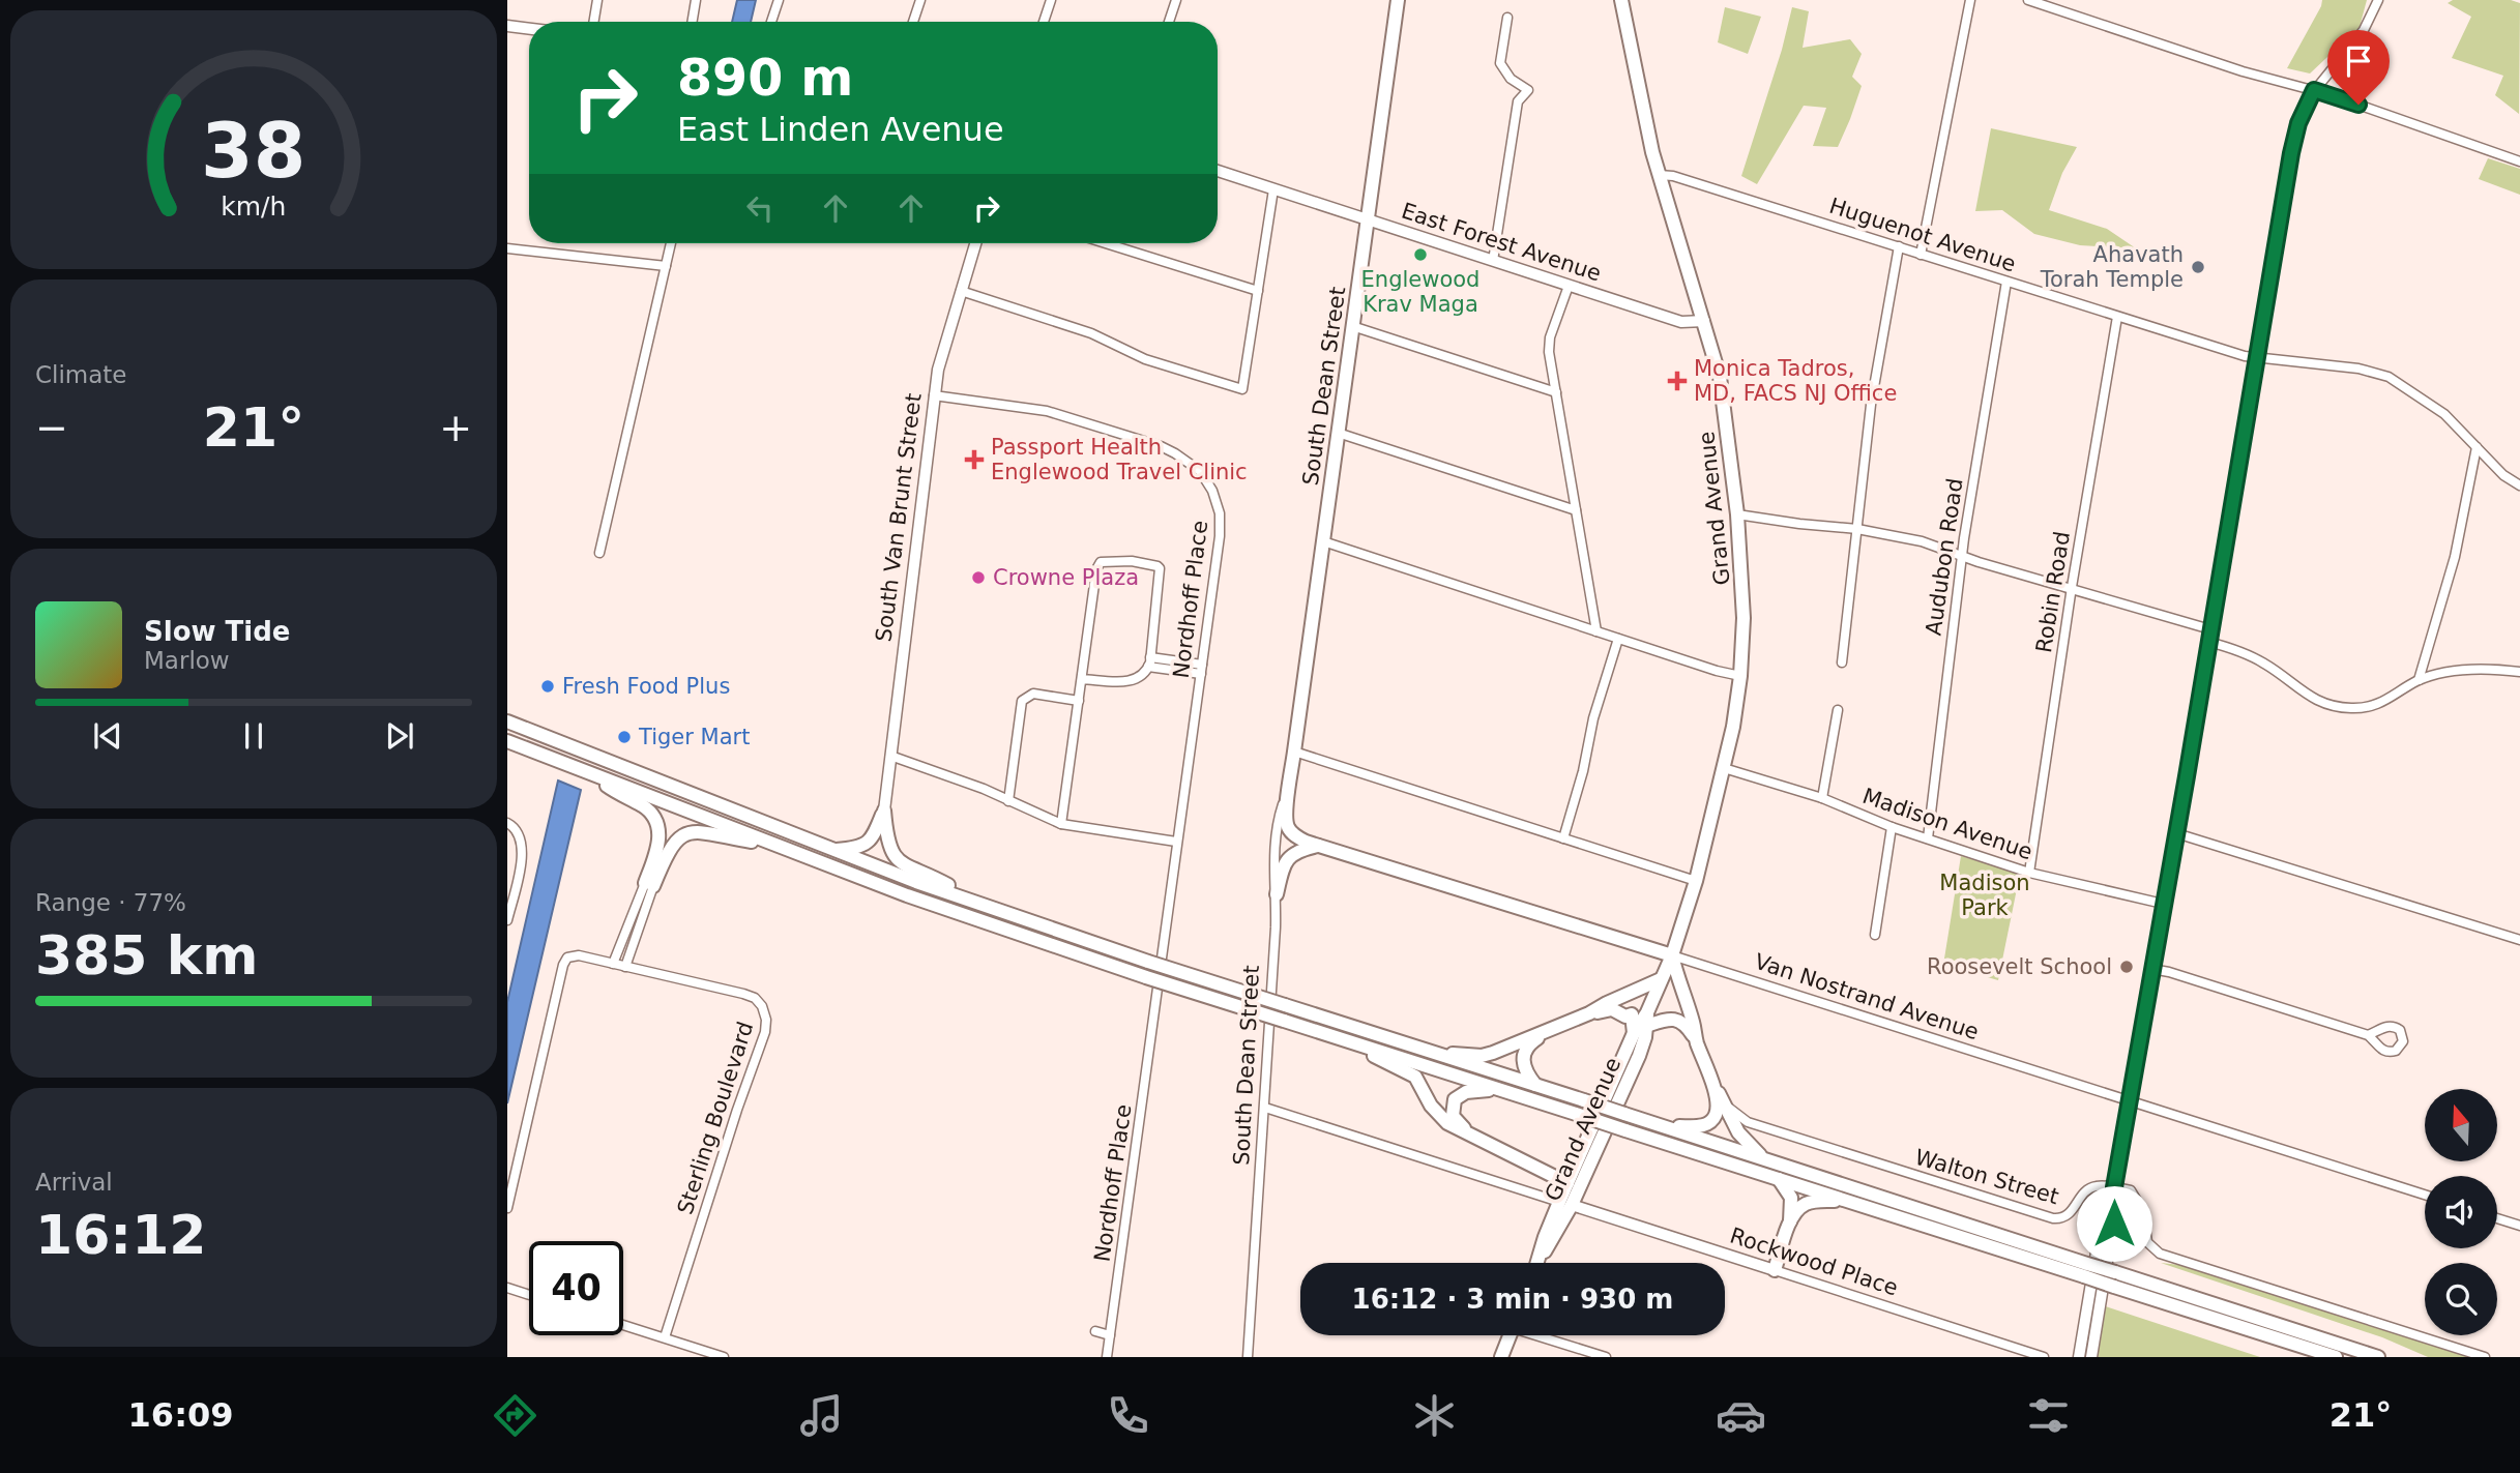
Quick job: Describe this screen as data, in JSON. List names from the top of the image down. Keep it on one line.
{"streets":{"main road":["South Dean Street","Grand Avenue","Van Nostrand Avenue"],"street":["Huguenot Avenue","East Forest Avenue","South Van Brunt Street","Audubon Road","Robin Road","Nordhoff Place","Madison Avenue","Sterling Boulevard","Walton Street","Rockwood Place"]},"crossings":[["Huguenot Avenue","Grand Avenue"],["Huguenot Avenue","Audubon Road"],["Huguenot Avenue","Robin Road"],["East Forest Avenue","South Dean Street"],["East Forest Avenue","Grand Avenue"],["South Dean Street","Van Nostrand Avenue"],["South Dean Street","Rockwood Place"],["Grand Avenue","Madison Avenue"],["Grand Avenue","Van Nostrand Avenue"],["Grand Avenue","Rockwood Place"],["South Van Brunt Street","Nordhoff Place"],["Audubon Road","Madison Avenue"],["Robin Road","Madison Avenue"]],"parks":["Madison Park"],"places":{"other":["Englewood Krav Maga","Ahavath Torah Temple","Crowne Plaza","Fresh Food Plus","Tiger Mart","Roosevelt School"],"health":["Monica Tadros, MD, FACS NJ Office","Passport Health Englewood Travel Clinic"]},"north":"top","page":{"turn":["890 m","East Linden Avenue"],"tile":["Climate",["Range · 77%","385 km"],["Arrival","16:12"]],"heat":["−","21°","+"],"song":["Slow Tide","Marlow"],"limit":"40","trip":"16:12 · 3 min · 930 m","tabs":["16:09","21°"],"gauge":["38","km/h"]}}
